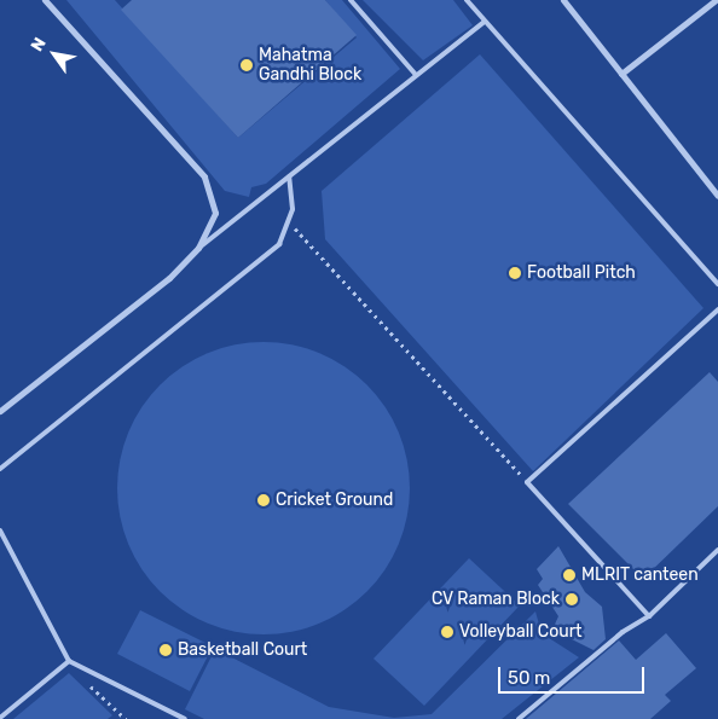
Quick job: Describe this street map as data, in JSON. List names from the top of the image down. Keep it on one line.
{"places":["Mahatma Gandhi Block","Football Pitch","Cricket Ground","MLRIT canteen","CV Raman Block","Volleyball Court","Basketball Court"],"scale_bar":"50 m","north":"top left"}
